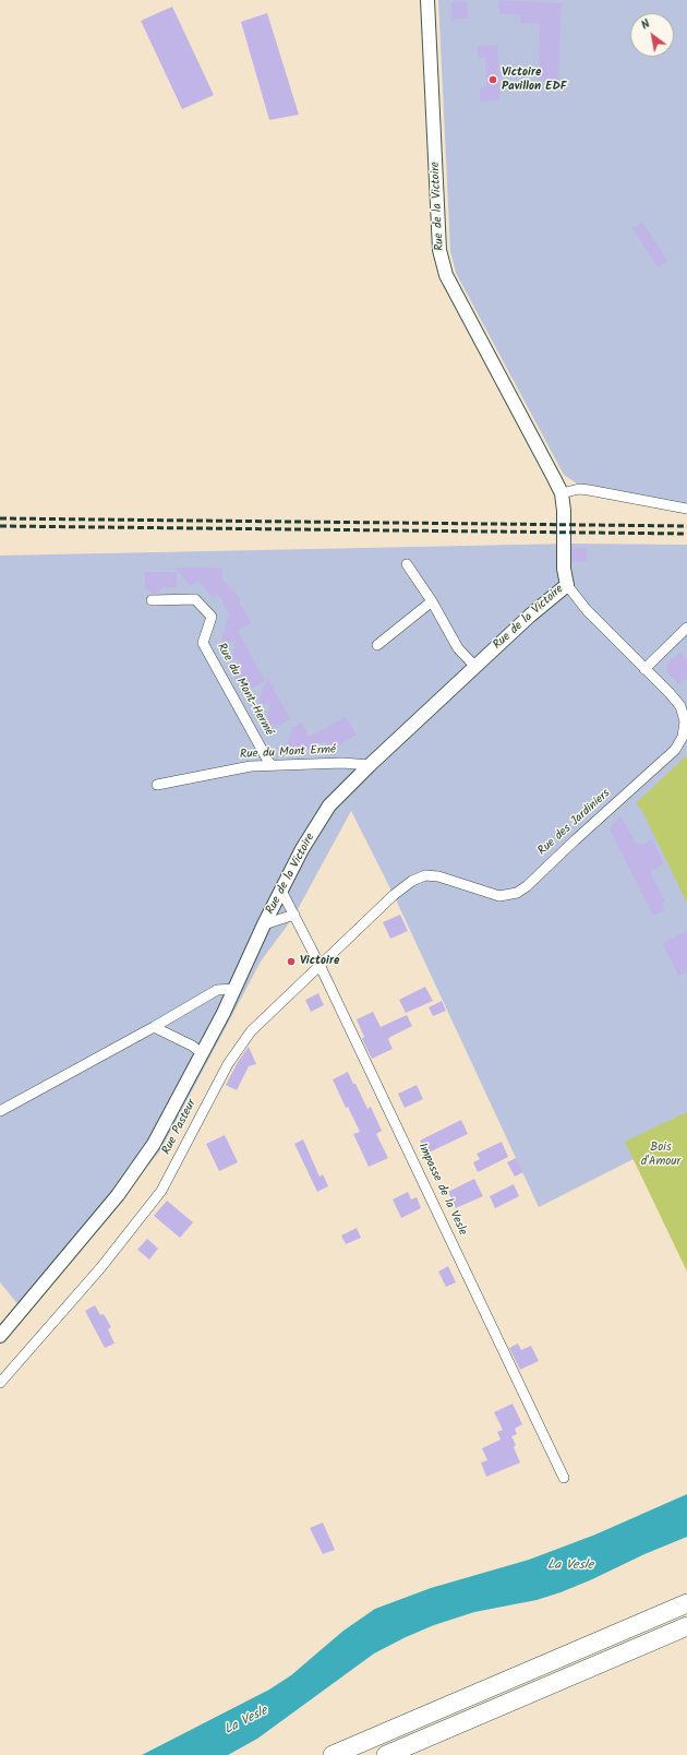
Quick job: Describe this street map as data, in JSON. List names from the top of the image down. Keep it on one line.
{"streets":{"street":["Rue de la Victoire","Rue du Mont-Hermé","Rue du Mont Ermé","Rue des Jardiniers","Rue Pasteur","Impasse de la Vesle"]},"crossings":[["Rue de la Victoire","Rue du Mont Ermé"],["Rue de la Victoire","Impasse de la Vesle"],["Rue du Mont-Hermé","Rue du Mont Ermé"],["Rue des Jardiniers","Rue Pasteur"],["Rue Pasteur","Impasse de la Vesle"]],"water":["La Vesle"],"parks":["Bois d'Amour"],"places":["Victoire Pavillon EDF","Victoire"],"north":"top left"}
